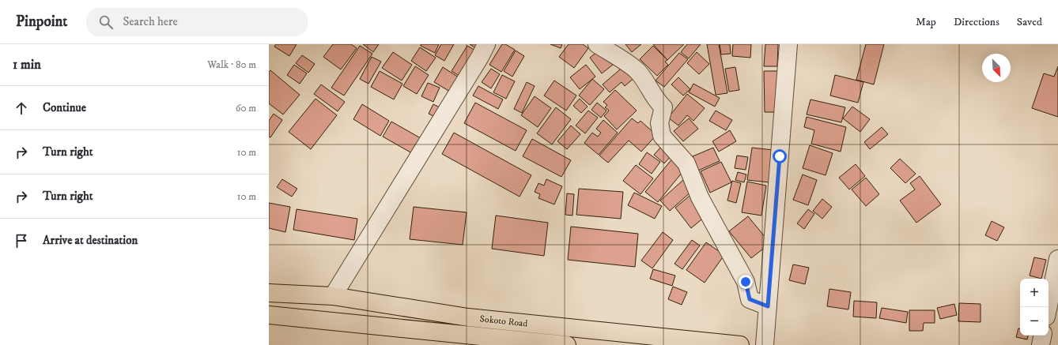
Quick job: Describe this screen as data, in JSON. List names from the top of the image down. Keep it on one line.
{"streets":{"main road":["Sokoto Road"]},"north":"bottom right","page":{"header":"Pinpoint","search":"Search here","nav":["Map","Directions","Saved"],"heading":["1 min","Walk · 80 m"],"list":[["Continue","60 m"],["Turn right","10 m"],["Turn right","10 m"],"Arrive at destination"],"map_buttons":["+","−"]}}
